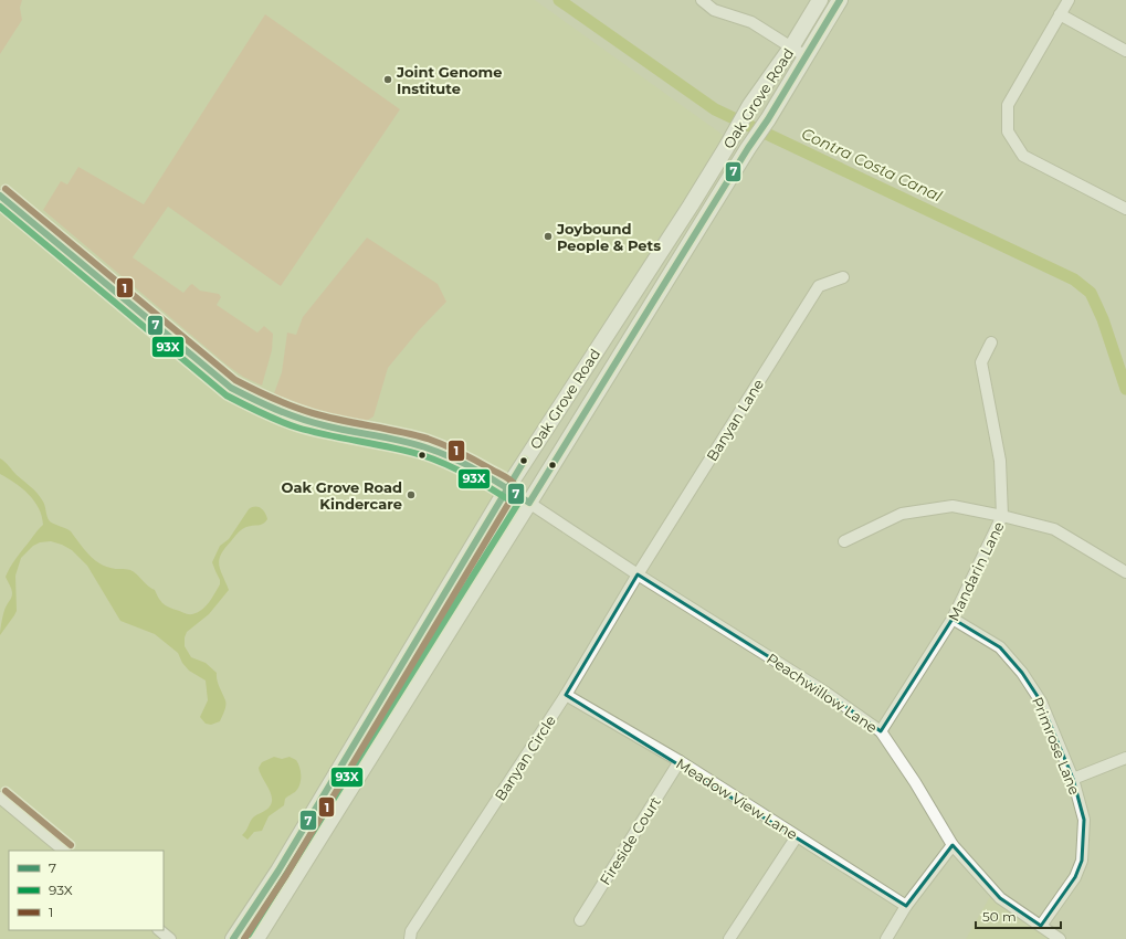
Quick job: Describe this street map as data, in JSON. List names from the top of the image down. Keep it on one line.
{"streets":{"main road":["Oak Grove Road"],"street":["Banyan Lane","Mandarin Lane","Peachwillow Lane","Primrose Lane","Banyan Circle","Meadow View Lane","Fireside Court"]},"crossings":[["Oak Grove Road","Peachwillow Lane"],["Banyan Lane","Peachwillow Lane"],["Banyan Lane","Banyan Circle"],["Mandarin Lane","Peachwillow Lane"],["Mandarin Lane","Primrose Lane"],["Peachwillow Lane","Primrose Lane"],["Peachwillow Lane","Banyan Circle"],["Banyan Circle","Meadow View Lane"],["Meadow View Lane","Fireside Court"]],"water":["Contra Costa Canal"],"places":["Joint Genome Institute","Joybound People & Pets","Oak Grove Road Kindercare"],"lines":["transit line 7","transit line 1","transit line 93X"],"legend":["7","93X","1"],"scale_bar":"50 m"}
